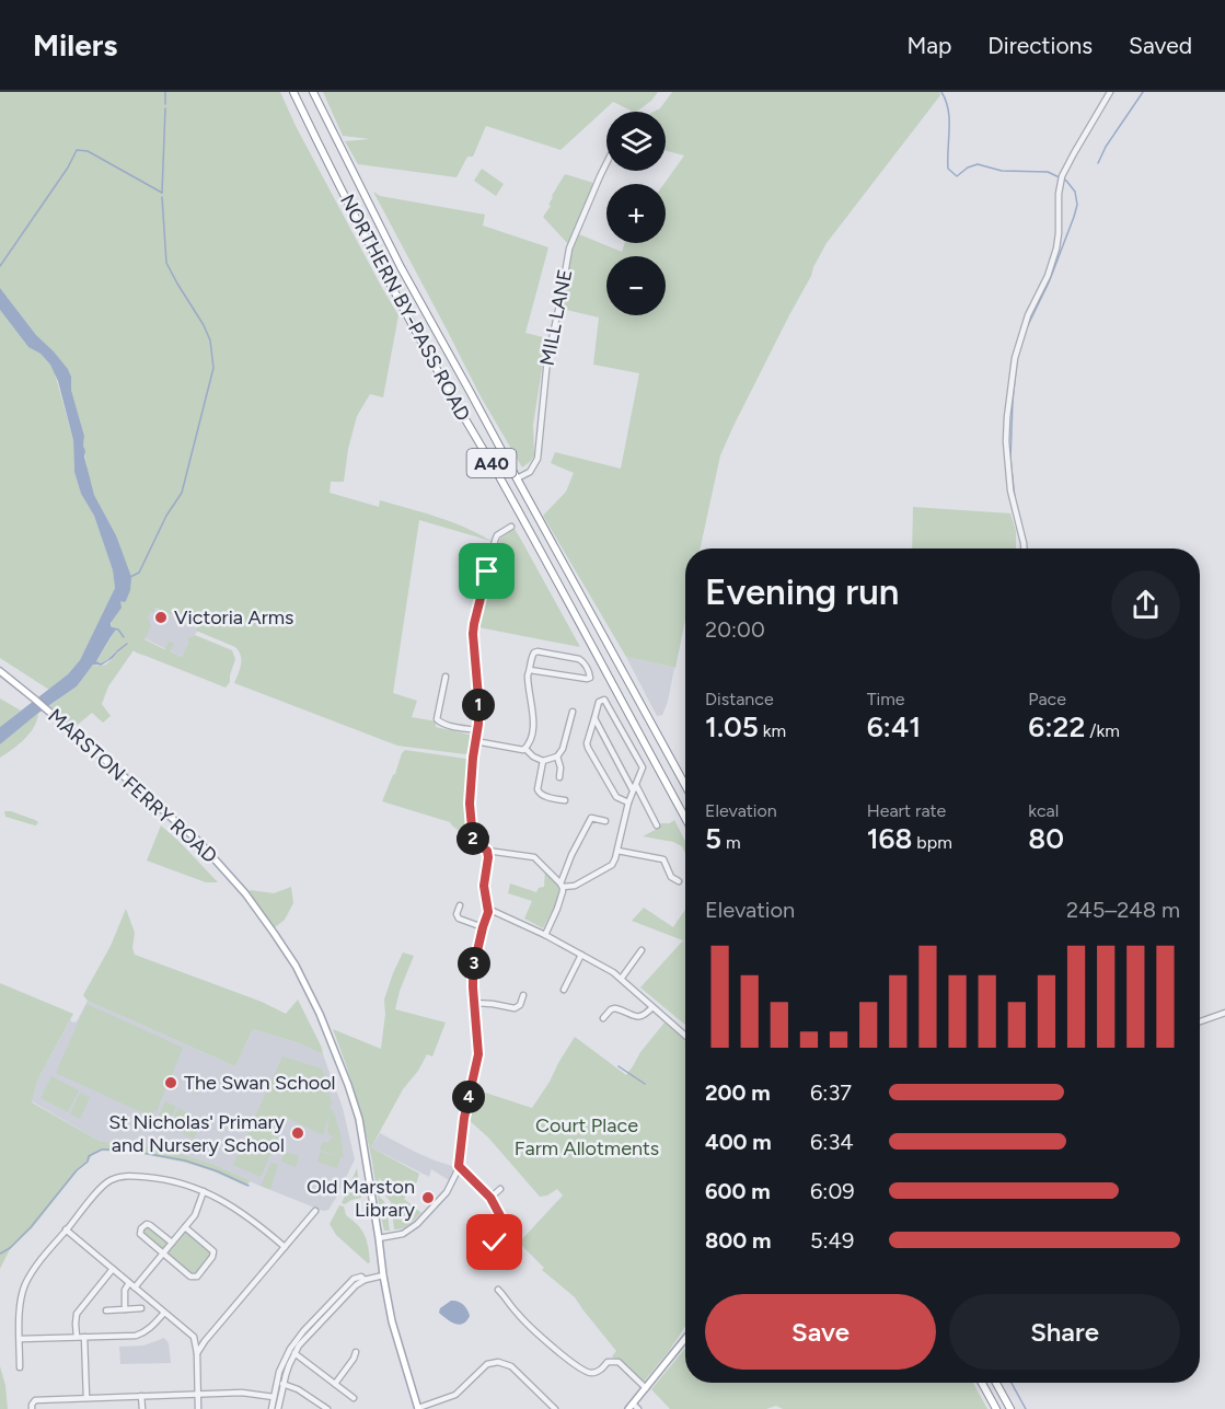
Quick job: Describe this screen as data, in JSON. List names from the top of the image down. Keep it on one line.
{"streets":{"highway":["NORTHERN BY-PASS ROAD","A40"],"main road":["MARSTON FERRY ROAD"],"street":["MILL LANE"]},"crossings":[["NORTHERN BY-PASS ROAD","MILL LANE"]],"parks":["Court Place Farm Allotments"],"places":["Victoria Arms","The Swan School","St Nicholas' Primary and Nursery School","Old Marston Library"],"page":{"header":"Milers","nav":["Map","Directions","Saved"],"map_buttons":["+","−"],"heading":["Evening run","20:00"],"stats":[["Distance","1.05 km"],["Time","6:41"],["Pace","6:22 /km"],["Elevation","5 m"],["Heart rate","168 bpm"],["kcal","80"]],"pins":["1","2","3","4"],"chart":["Elevation","245–248 m"],"list":[{"name":"200 m","note":"6:37"},{"name":"400 m","note":"6:34"},{"name":"600 m","note":"6:09"},{"name":"800 m","note":"5:49"}],"buttons":["Save","Share"]}}
